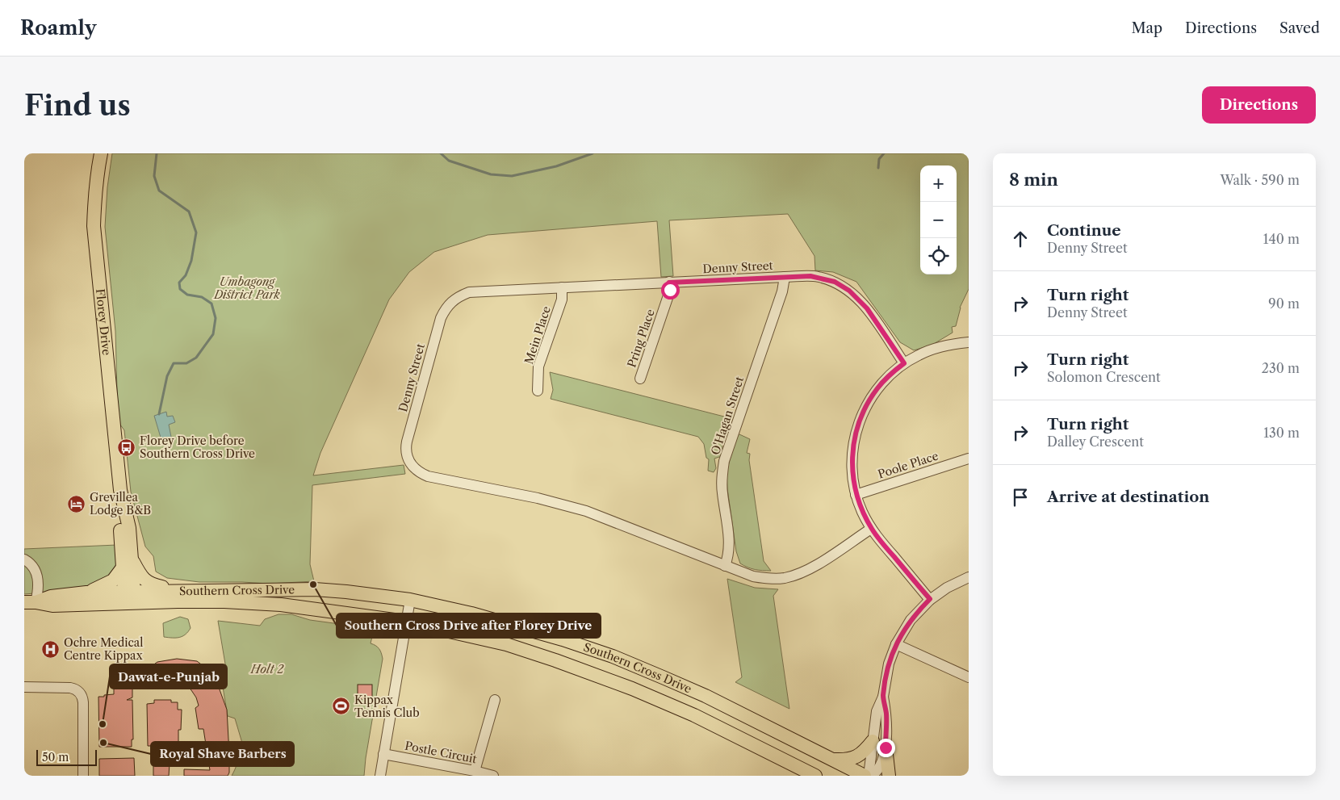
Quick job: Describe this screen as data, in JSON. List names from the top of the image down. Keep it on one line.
{"streets":{"main road":["Florey Drive","Southern Cross Drive"],"street":["Denny Street","Mein Place","Pring Place","O'Hagan Street","Poole Place","Postle Circuit"]},"crossings":[["Denny Street","Mein Place"],["Denny Street","Pring Place"],["Denny Street","O'Hagan Street"],["Florey Drive","Southern Cross Drive"]],"parks":["Umbagong District Park","Holt 2"],"places":{"bus stop":["Florey Drive before Southern Cross Drive"],"hotel":["Grevillea Lodge B&B"],"other":["Southern Cross Drive after Florey Drive","Dawat-e-Punjab","Royal Shave Barbers"],"hospital":["Ochre Medical Centre Kippax"],"sports":["Kippax Tennis Club"]},"scale_bar":"50 m","page":{"header":"Roamly","nav":["Map","Directions","Saved"],"buttons":"Directions","title":"Find us","heading":["8 min","Walk · 590 m"],"map_buttons":["+","−"],"list":[["Continue","Denny Street","140 m"],["Turn right","Denny Street","90 m"],["Turn right","Solomon Crescent","230 m"],["Turn right","Dalley Crescent","130 m"],"Arrive at destination"],"scale":"50 m"}}
